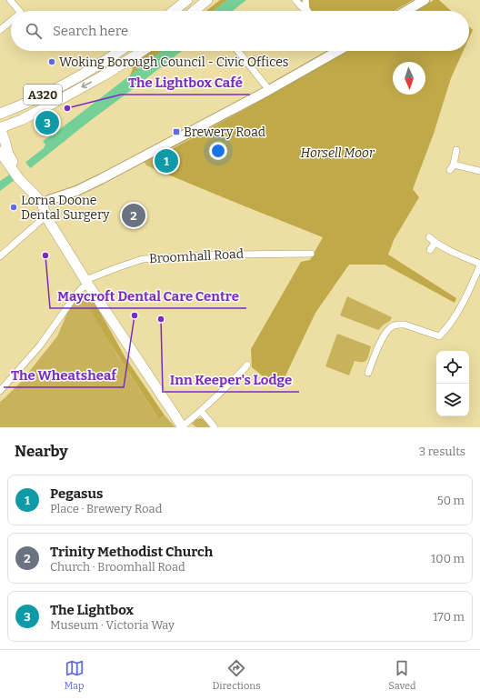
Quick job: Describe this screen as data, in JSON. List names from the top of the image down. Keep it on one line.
{"streets":{"main road":["A320"],"street":["Broomhall Road"]},"parks":["Horsell Moor"],"places":{"other":["Woking Borough Council - Civic Offices","The Lightbox Café","Lorna Doone Dental Surgery","Maycroft Dental Care Centre","The Wheatsheaf","Inn Keeper's Lodge"],"transit":["Brewery Road"]},"north":"bottom","page":{"search":"Search here","pins":["3","1","2"],"heading":["Nearby","3 results"],"list":[{"mark":"1","name":"Pegasus","note":"Place · Brewery Road","value":"50 m"},{"mark":"2","name":"Trinity Methodist Church","note":"Church · Broomhall Road","value":"100 m"},{"mark":"3","name":"The Lightbox","note":"Museum · Victoria Way","value":"170 m"}],"nav":["Map","Directions","Saved"]}}
